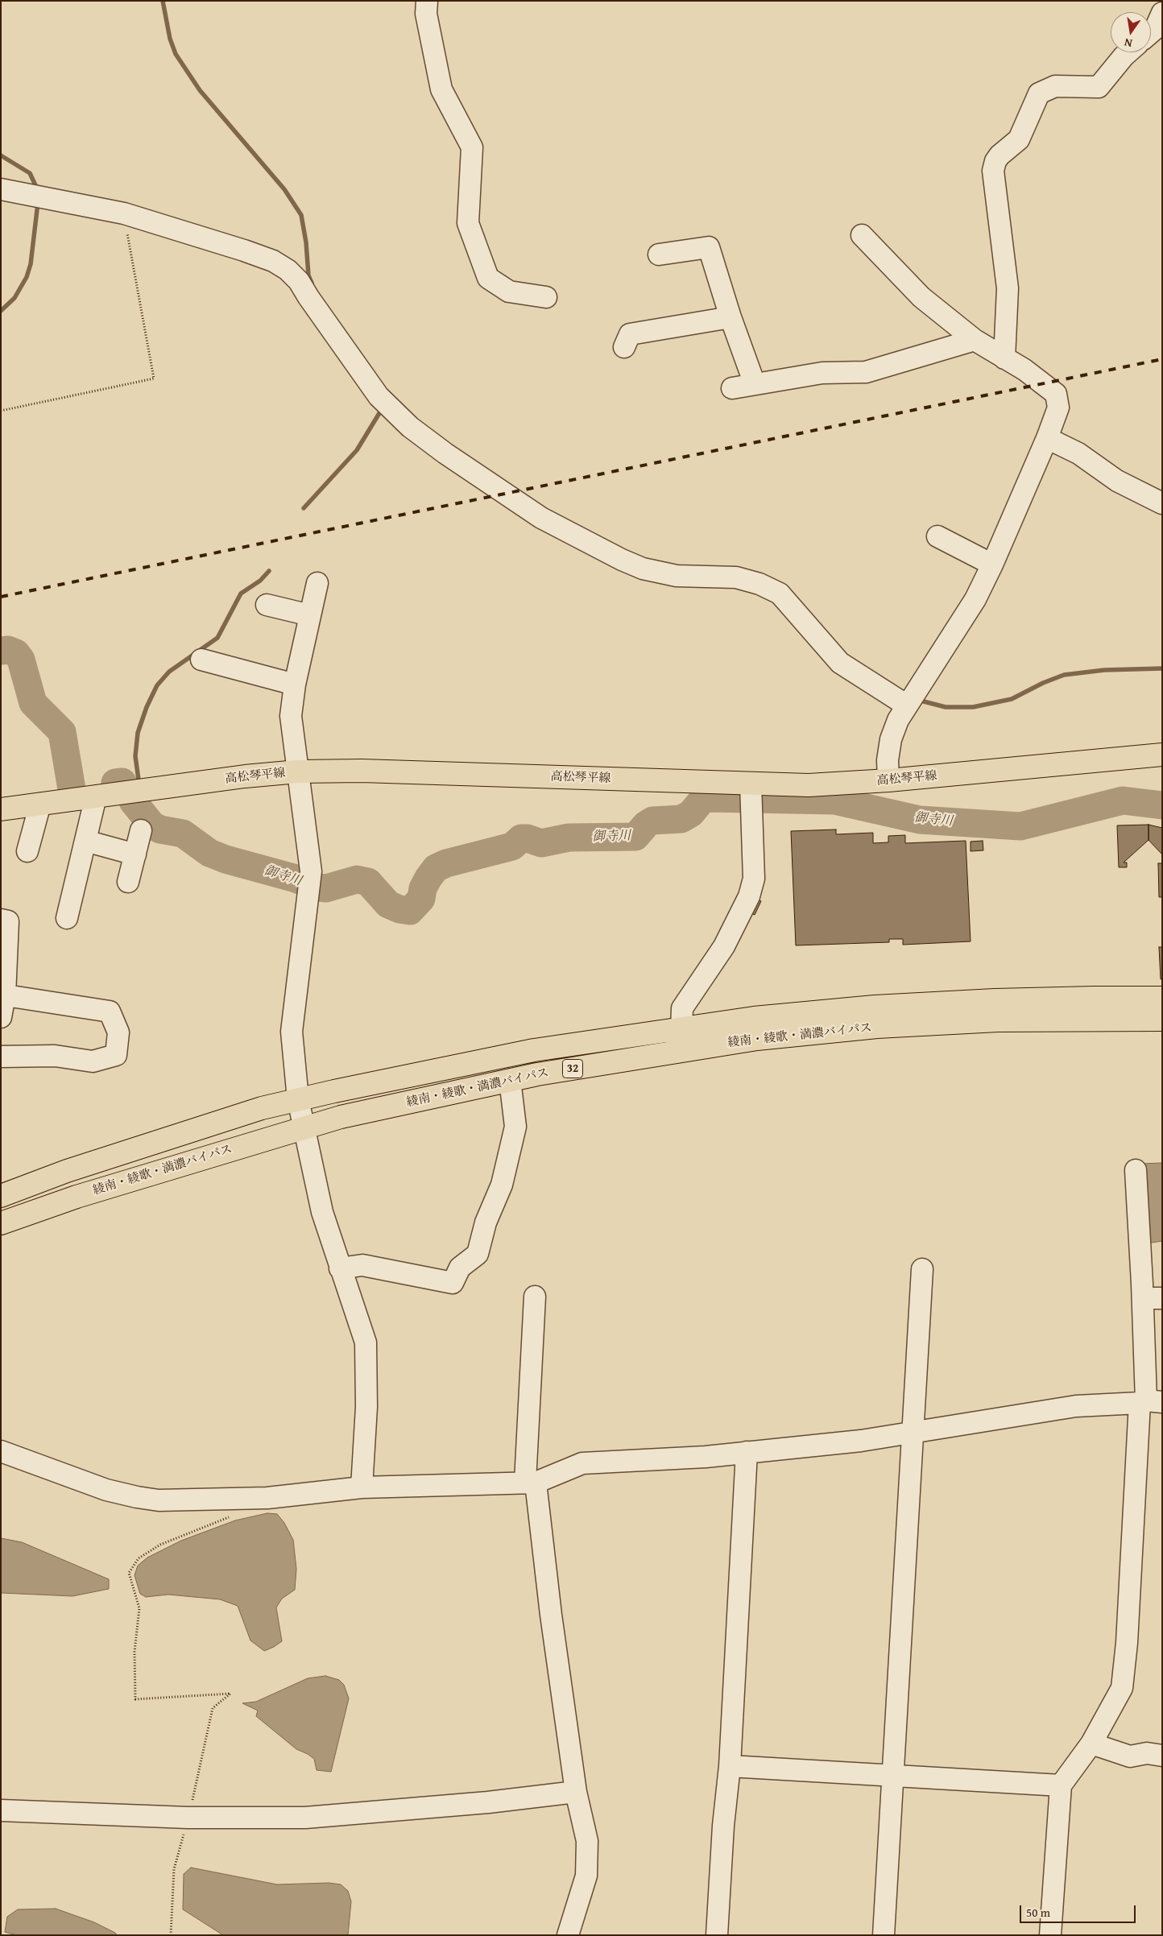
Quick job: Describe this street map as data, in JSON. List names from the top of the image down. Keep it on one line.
{"streets":{"main road":["高松琴平線","綾南・綾歌・満濃バイパス","32"]},"water":["御寺川"],"scale_bar":"50 m","north":"bottom"}
